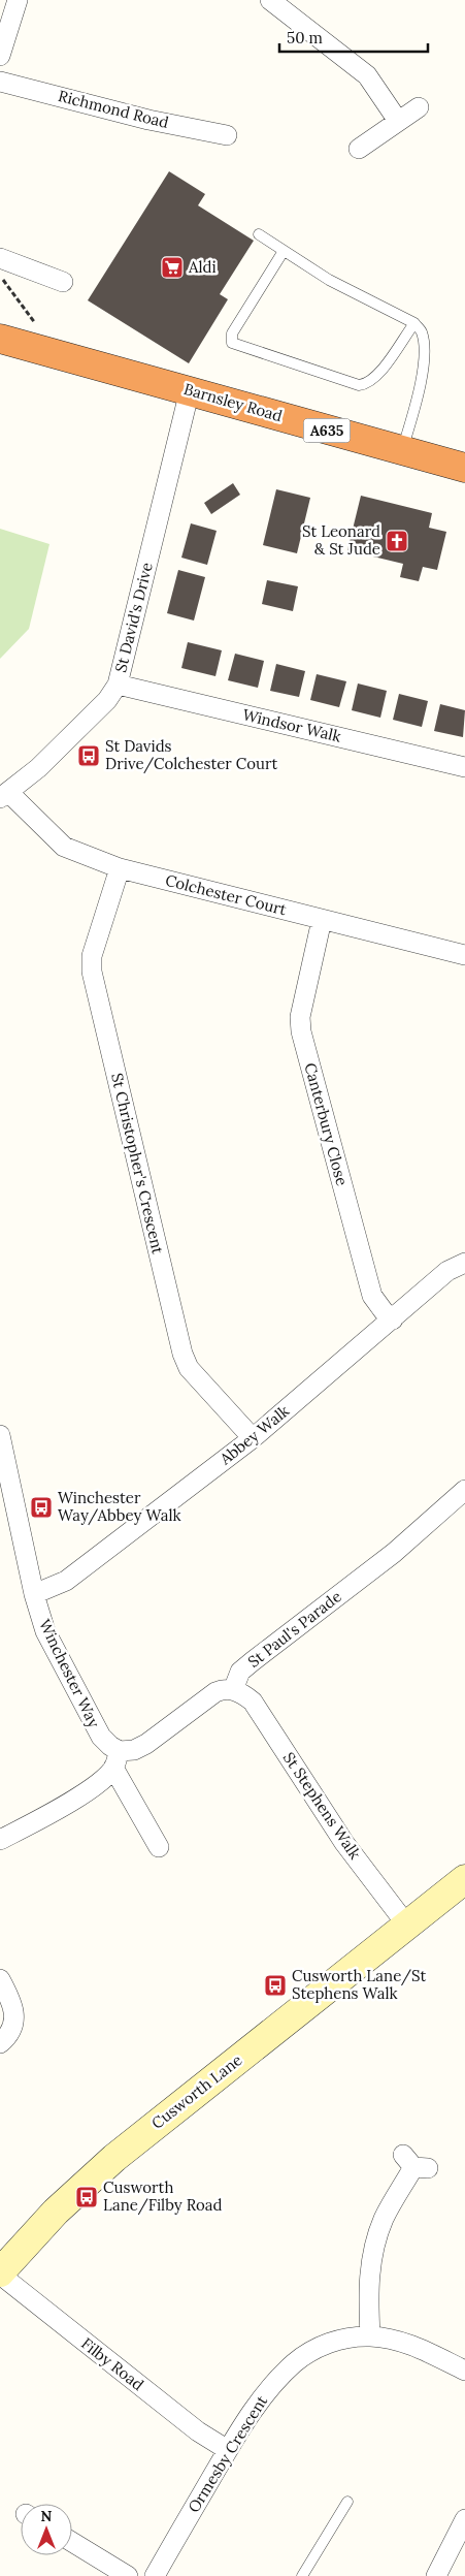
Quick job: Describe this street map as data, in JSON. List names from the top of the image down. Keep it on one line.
{"streets":{"highway":["Barnsley Road","A635"],"street":["Richmond Road","St David's Drive","Windsor Walk","Colchester Court","Canterbury Close","St Christopher's Crescent","Abbey Walk","St Paul's Parade","Winchester Way","St Stephens Walk","Cusworth Lane","Filby Road","Ormesby Crescent"]},"crossings":[["Barnsley Road","St David's Drive"],["St David's Drive","Windsor Walk"],["St David's Drive","Colchester Court"],["Colchester Court","Canterbury Close"],["Colchester Court","St Christopher's Crescent"],["Canterbury Close","Abbey Walk"],["St Christopher's Crescent","Abbey Walk"],["Abbey Walk","Winchester Way"],["St Paul's Parade","St Stephens Walk"],["St Stephens Walk","Cusworth Lane"],["Cusworth Lane","Filby Road"],["Filby Road","Ormesby Crescent"]],"places":{"supermarket":["Aldi"],"church":["St Leonard & St Jude"],"bus stop":["St Davids Drive/Colchester Court","Winchester Way/Abbey Walk","Cusworth Lane/St Stephens Walk","Cusworth Lane/Filby Road"]},"scale_bar":"50 m","north":"top"}
